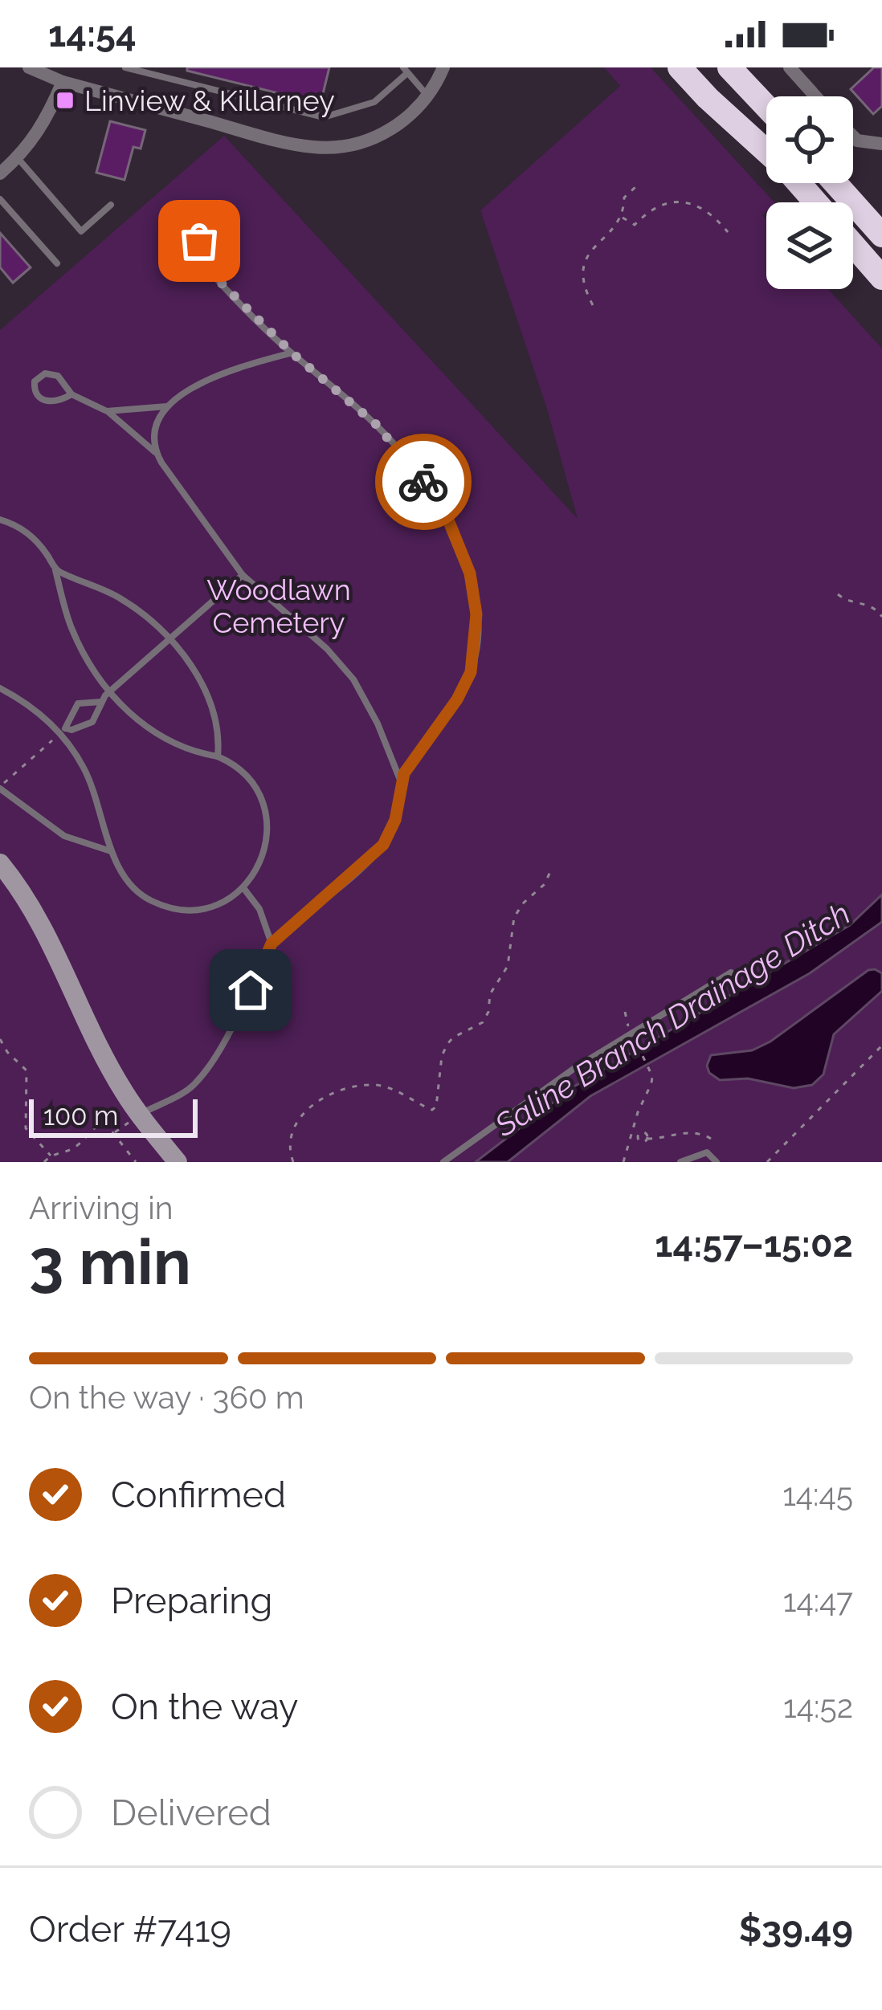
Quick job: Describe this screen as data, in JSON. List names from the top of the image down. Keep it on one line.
{"water":["Saline Branch Drainage Ditch"],"parks":["Woodlawn Cemetery"],"places":{"transit":["Linview & Killarney"]},"scale_bar":"100 m","page":{"status":"14:54","scale":"100 m","heading":["3 min","Arriving in","14:57–15:02"],"panel":["Order #7419","$39.49"],"bar":"On the way · 360 m","list":[["Confirmed","14:45"],["Preparing","14:47"],["On the way","14:52"],"Delivered"]}}
